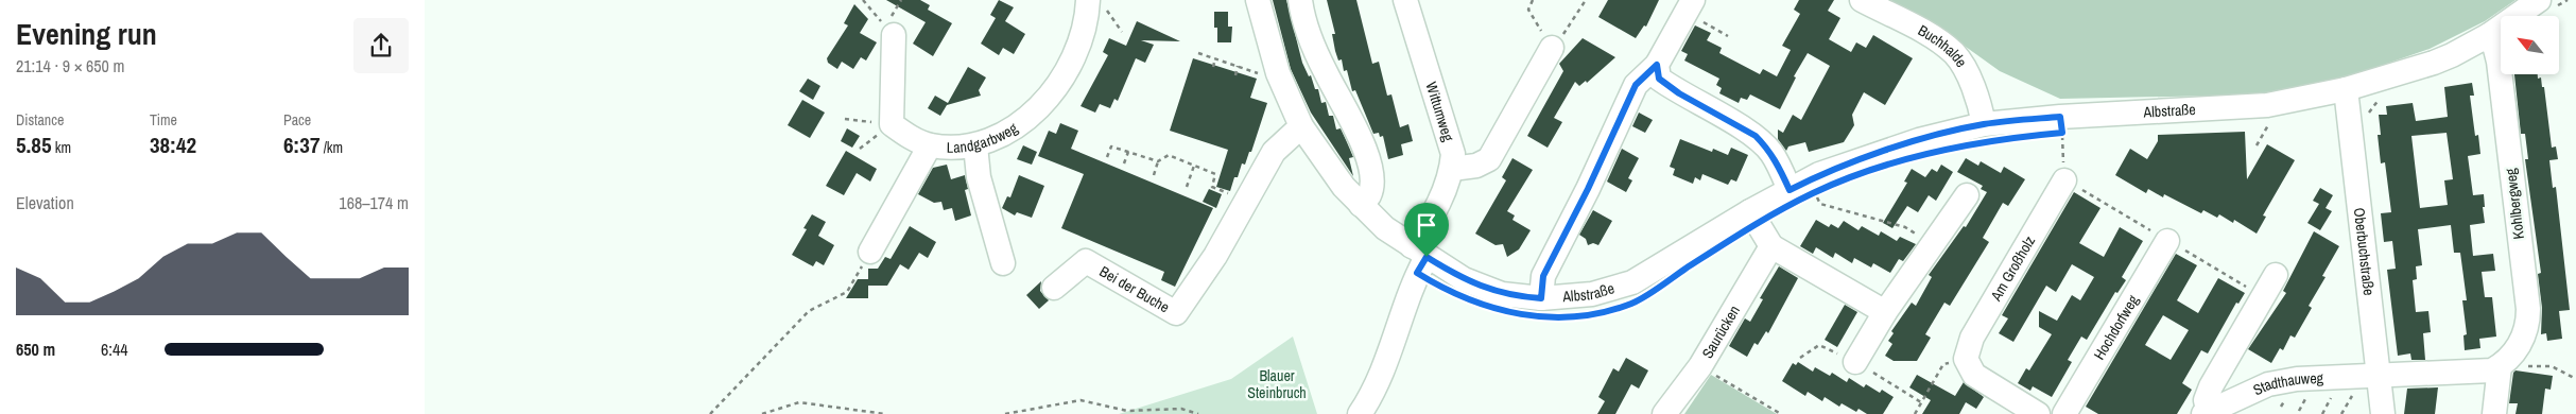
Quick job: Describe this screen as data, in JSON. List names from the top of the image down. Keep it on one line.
{"streets":{"street":["Buchhalde","Wittumweg","Albstraße","Landgarbweg","Kohlbergweg","Oberbuchstraße","Am Großholz","Bei der Buche","Hochdorfweg","Saurücken","Stadthauweg"]},"crossings":[["Buchhalde","Albstraße"],["Wittumweg","Albstraße"],["Albstraße","Kohlbergweg"],["Albstraße","Oberbuchstraße"],["Albstraße","Bei der Buche"],["Oberbuchstraße","Stadthauweg"]],"parks":["Blauer Steinbruch"],"north":"top left","page":{"heading":["Evening run","21:14 · 9 × 650 m"],"stats":[["Distance","5.85 km"],["Time","38:42"],["Pace","6:37 /km"]],"chart":["Elevation","168–174 m"],"list":[{"name":"650 m","note":"6:44"}]}}
